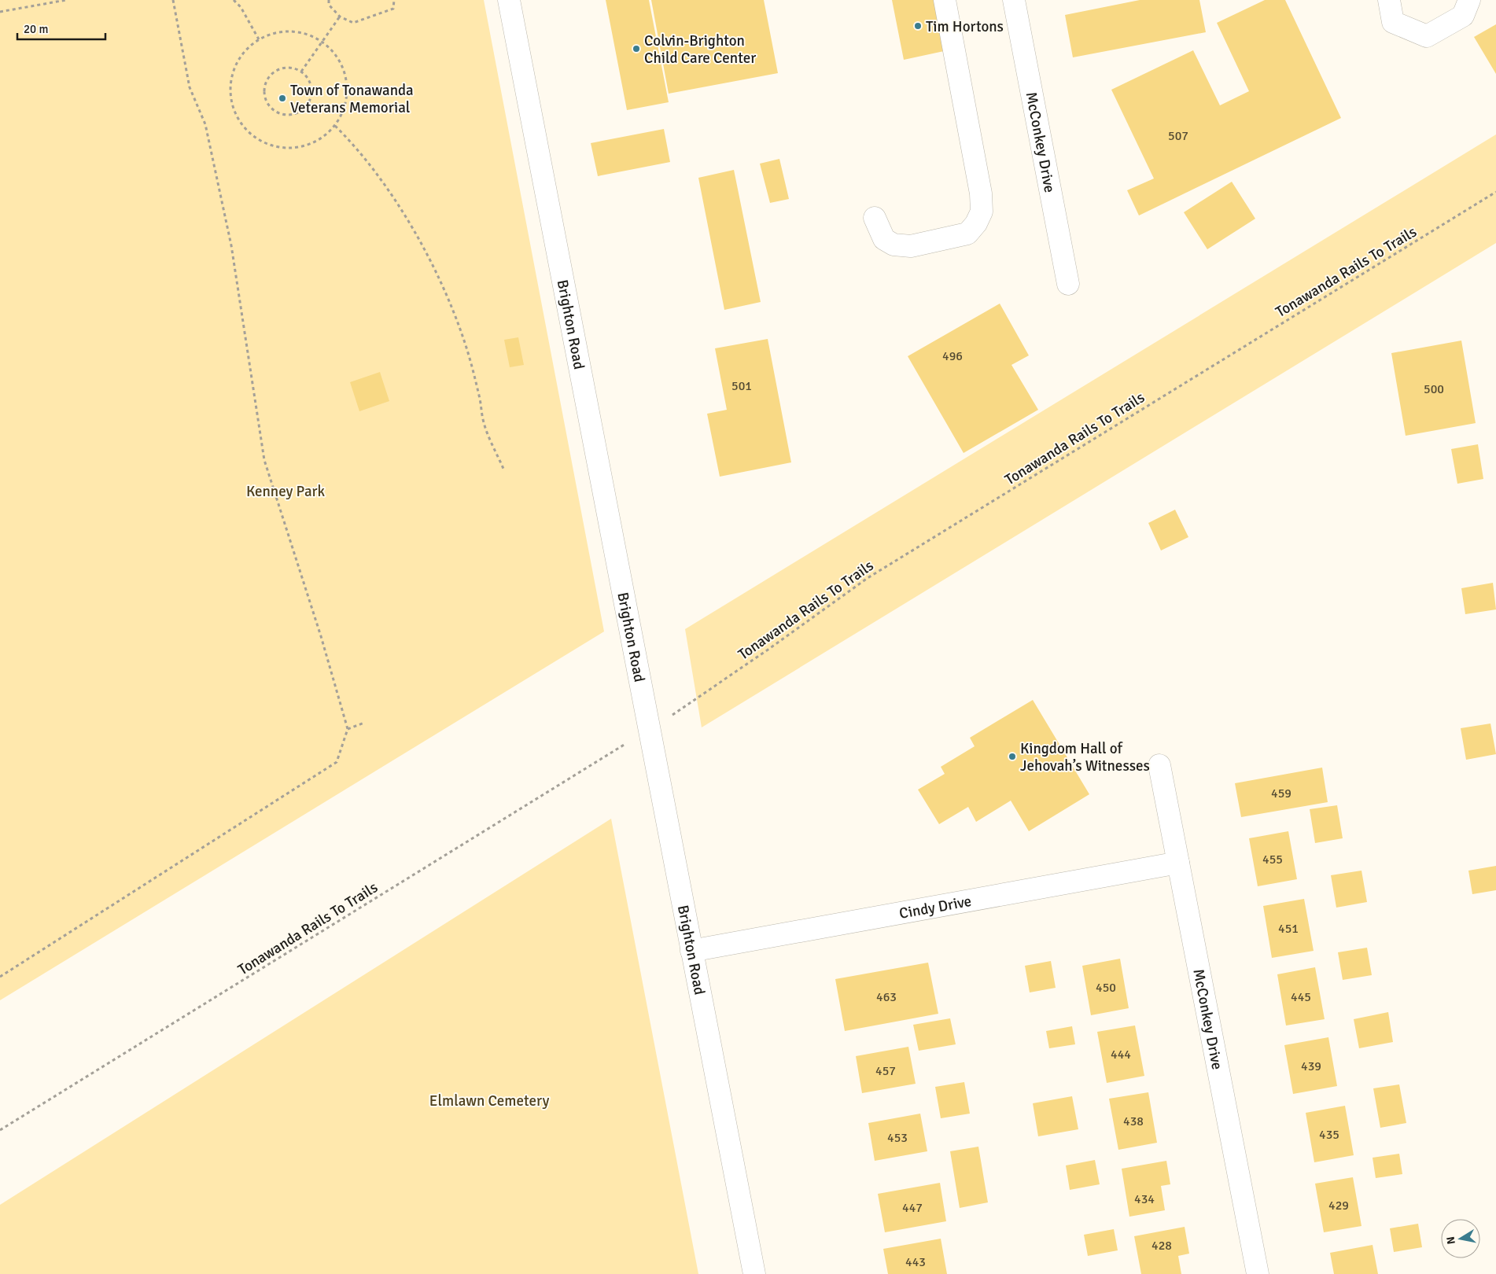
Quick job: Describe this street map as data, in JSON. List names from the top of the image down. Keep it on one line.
{"streets":{"street":["McConkey Drive","Brighton Road","Cindy Drive"],"path":["Tonawanda Rails To Trails"]},"crossings":[["McConkey Drive","Cindy Drive"],["Brighton Road","Cindy Drive"]],"parks":["Kenney Park","Elmlawn Cemetery"],"places":["Tim Hortons","Colvin-Brighton Child Care Center","Town of Tonawanda Veterans Memorial","Kingdom Hall of Jehovah’s Witnesses"],"house_numbers":["507","496","501","500","459","455","451","450","463","445","444","439","457","438","435","453","434","429","447","428","443"],"scale_bar":"20 m","north":"left"}
